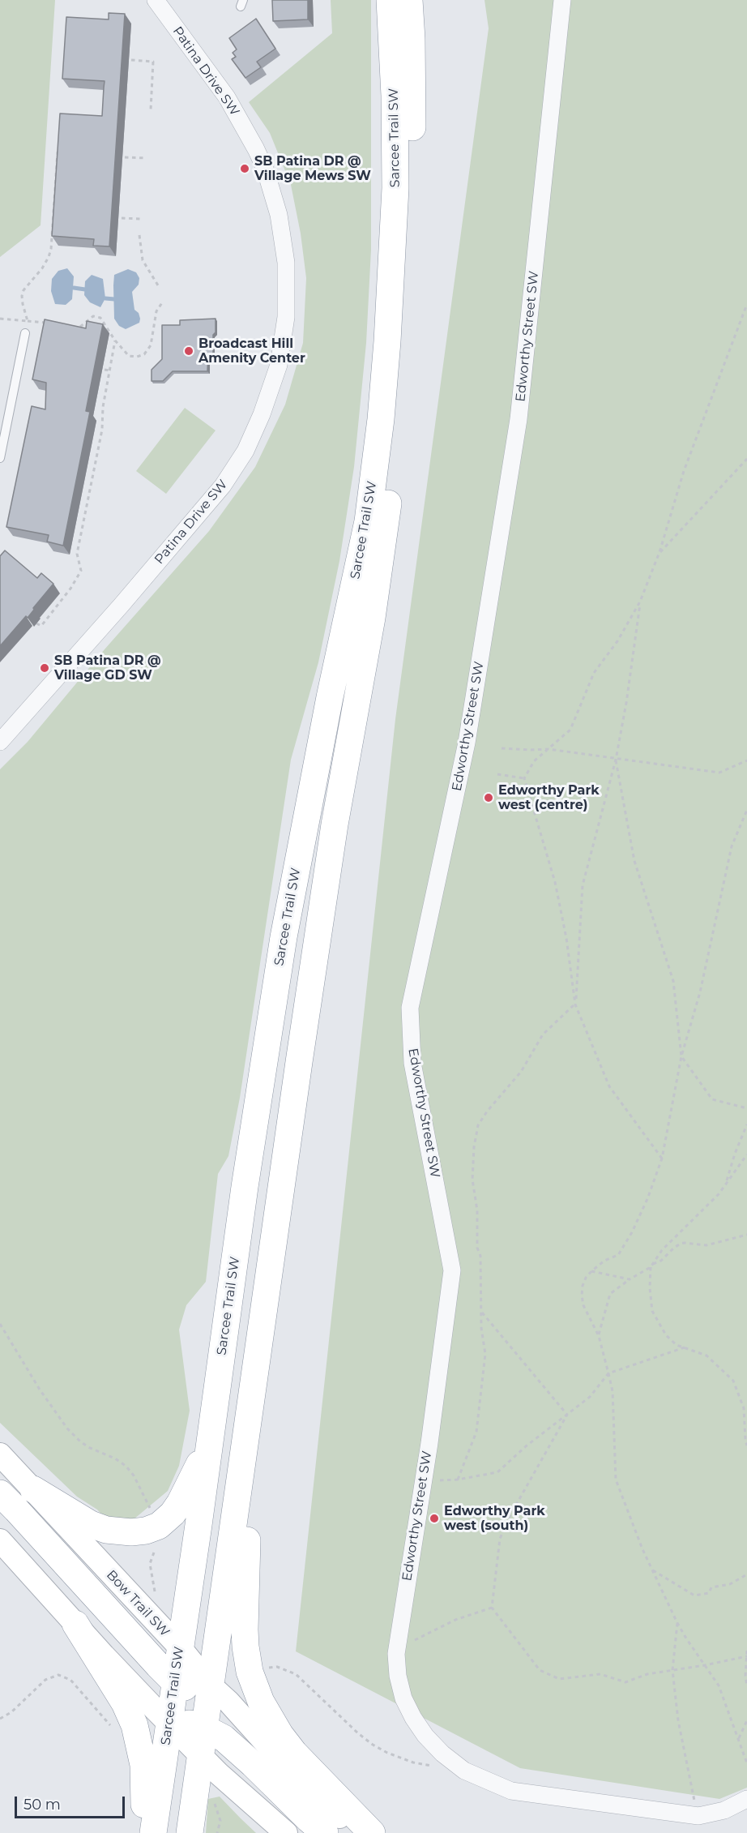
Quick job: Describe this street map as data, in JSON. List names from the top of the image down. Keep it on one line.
{"streets":{"highway":["Sarcee Trail SW"],"main road":["Bow Trail SW"],"street":["Patina Drive SW","Edworthy Street SW"]},"crossings":[["Sarcee Trail SW","Bow Trail SW"]],"places":["SB Patina DR @ Village Mews SW","Broadcast Hill Amenity Center","SB Patina DR @ Village GD SW","Edworthy Park west (centre)","Edworthy Park west (south)"],"scale_bar":"50 m"}
